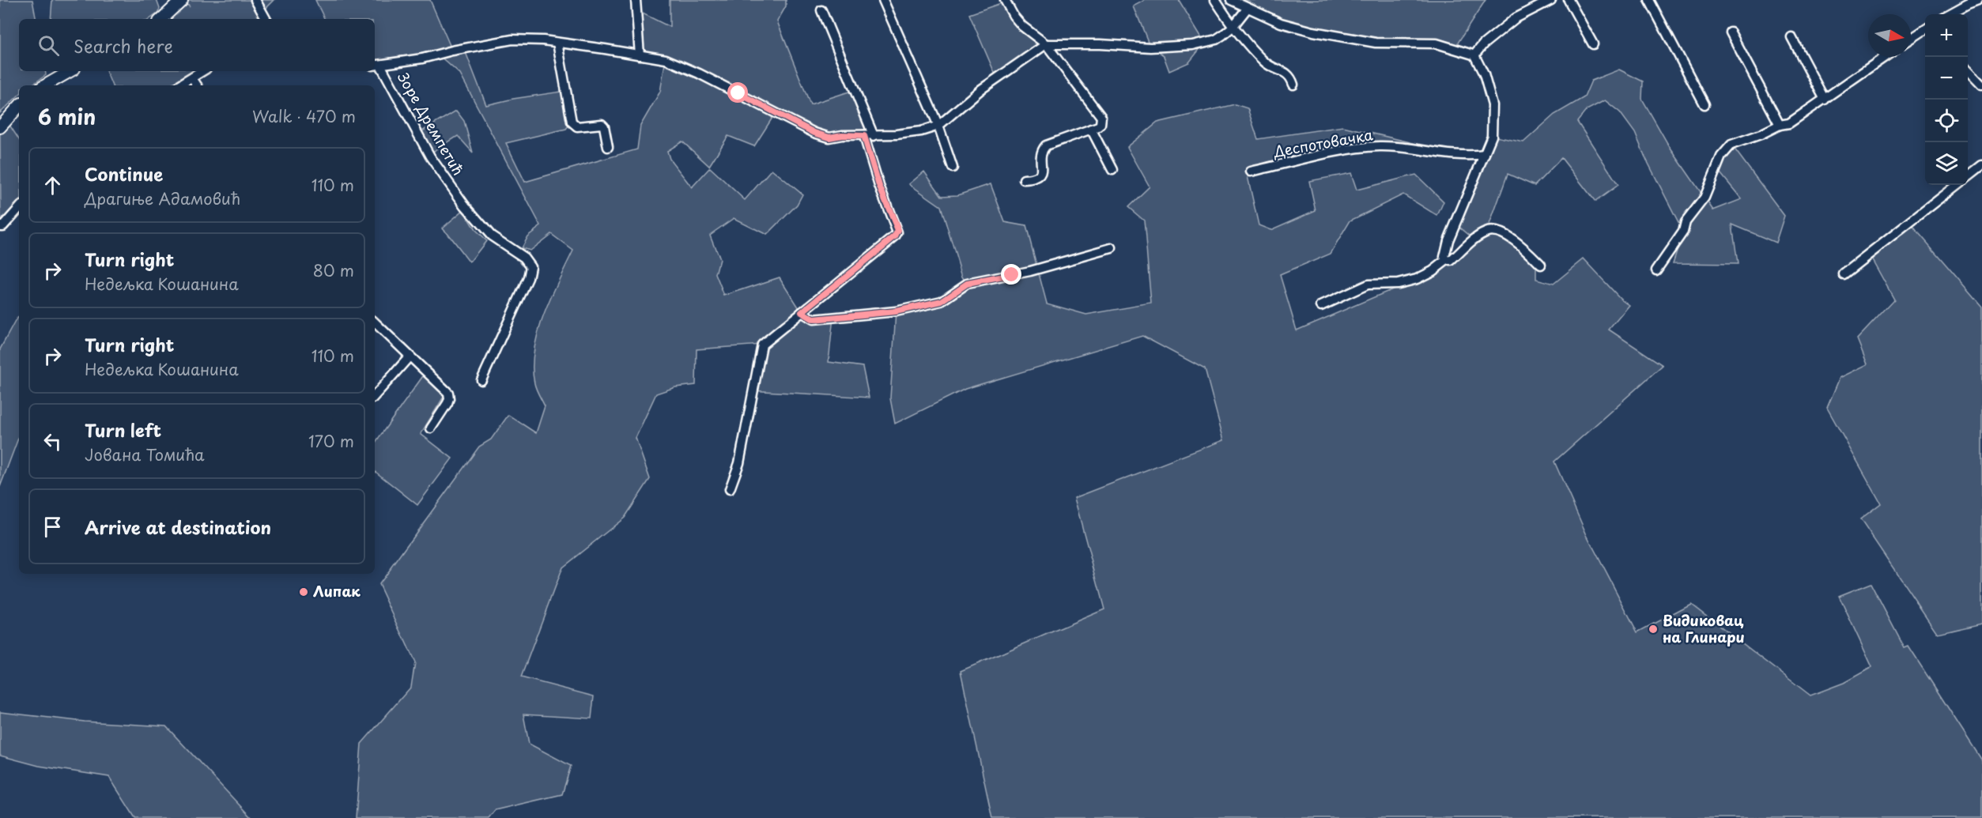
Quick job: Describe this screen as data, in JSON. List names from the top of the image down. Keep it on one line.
{"streets":{"street":["Зоре Дремпетић","Деспотовачка"]},"places":["Липак","Видиковац на Глинари"],"north":"right","page":{"map_buttons":["+","−"],"search":"Search here","heading":["6 min","Walk · 470 m"],"list":[["Continue","Драгиње Адамовић","110 m"],["Turn right","Недељка Кошанина","80 m"],["Turn right","Недељка Кошанина","110 m"],["Turn left","Јована Томића","170 m"],"Arrive at destination"]}}
